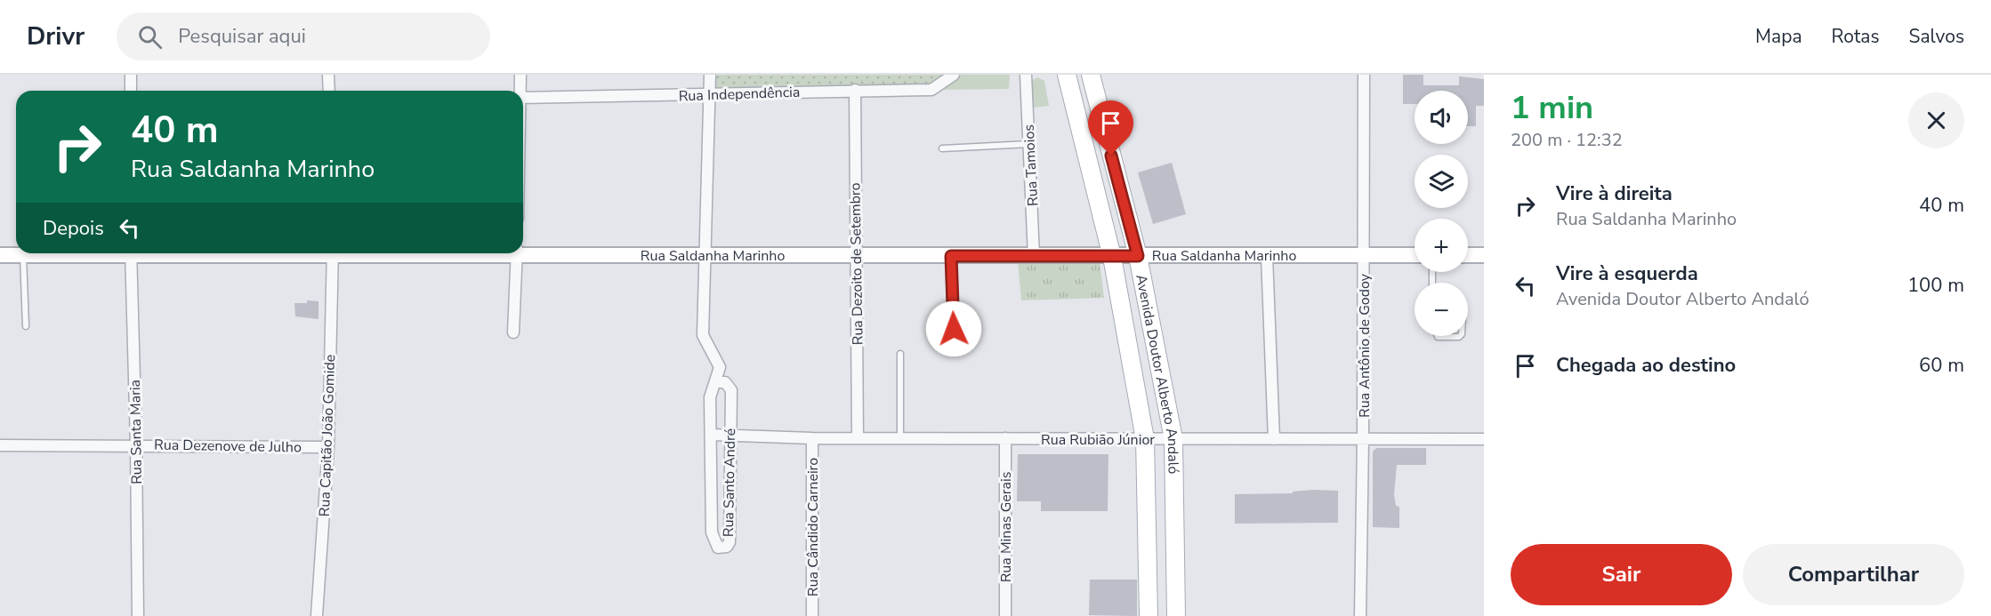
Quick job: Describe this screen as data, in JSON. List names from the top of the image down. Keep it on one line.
{"streets":{"main road":["Avenida Doutor Alberto Andaló"],"street":["Rua Independência","Rua Tamoios","Rua Saldanha Marinho","Rua Dezoito de Setembro","Rua Antônio de Godoy","Rua Santa Maria","Rua Capitão João Gomide","Rua Rubião Júnior","Rua Dezenove de Julho","Rua Santo André","Rua Cândido Carneiro","Rua Minas Gerais"]},"crossings":[["Rua Independência","Rua Dezoito de Setembro"],["Rua Independência","Rua Santo André"],["Rua Tamoios","Rua Saldanha Marinho"],["Rua Saldanha Marinho","Rua Dezoito de Setembro"],["Rua Saldanha Marinho","Rua Antônio de Godoy"],["Rua Saldanha Marinho","Avenida Doutor Alberto Andaló"],["Rua Saldanha Marinho","Rua Santo André"],["Rua Dezoito de Setembro","Rua Rubião Júnior"],["Rua Antônio de Godoy","Rua Rubião Júnior"],["Avenida Doutor Alberto Andaló","Rua Rubião Júnior"],["Rua Santa Maria","Rua Dezenove de Julho"],["Rua Capitão João Gomide","Rua Dezenove de Julho"],["Rua Rubião Júnior","Rua Santo André"],["Rua Rubião Júnior","Rua Cândido Carneiro"],["Rua Rubião Júnior","Rua Minas Gerais"]],"page":{"header":"Drivr","search":"Pesquisar aqui","nav":["Mapa","Rotas","Salvos"],"heading":["1 min","200 m · 12:32"],"map_buttons":["+","−"],"turn":["40 m","Rua Saldanha Marinho"],"list":[{"name":"Vire à direita","note":"Rua Saldanha Marinho","value":"40 m"},{"name":"Vire à esquerda","note":"Avenida Doutor Alberto Andaló","value":"100 m"},{"name":"Chegada ao destino","value":"60 m"}],"then":"Depois","buttons":["Sair","Compartilhar"]}}
